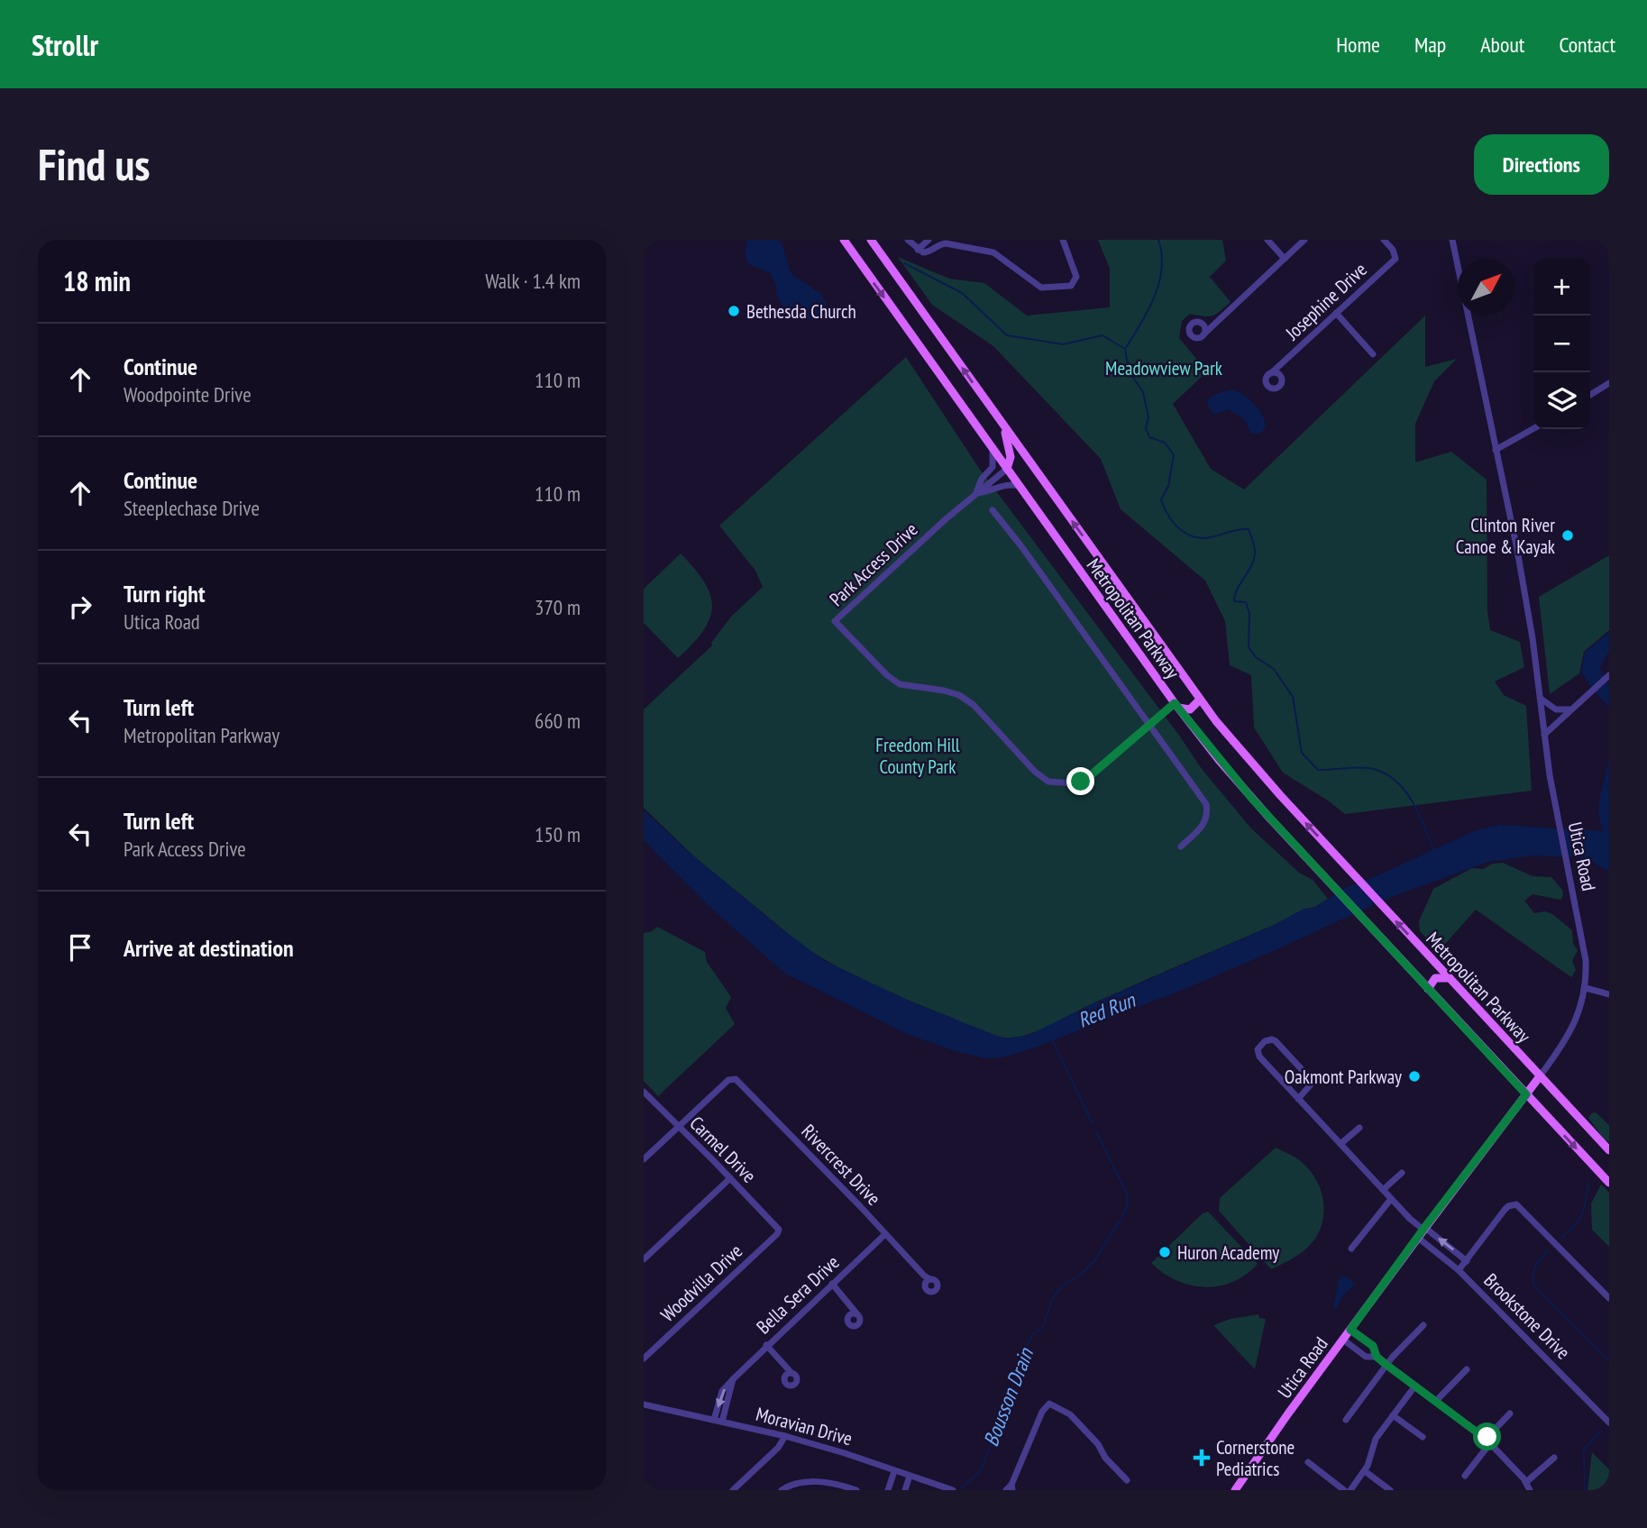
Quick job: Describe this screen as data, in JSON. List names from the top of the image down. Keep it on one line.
{"streets":{"main road":["Metropolitan Parkway","Utica Road"],"street":["Josephine Drive","Park Access Drive","Carmel Drive","Rivercrest Drive","Woodvilla Drive","Bella Sera Drive","Brookstone Drive","Moravian Drive"]},"crossings":[["Park Access Drive","Metropolitan Parkway"],["Metropolitan Parkway","Utica Road"],["Utica Road","Brookstone Drive"],["Carmel Drive","Rivercrest Drive"],["Carmel Drive","Woodvilla Drive"],["Rivercrest Drive","Bella Sera Drive"],["Bella Sera Drive","Moravian Drive"]],"water":["Red Run","Bousson Drain"],"parks":["Meadowview Park","Freedom Hill County Park"],"places":{"other":["Bethesda Church","Clinton River Canoe & Kayak","Oakmont Parkway","Huron Academy"],"health":["Cornerstone Pediatrics"]},"north":"top right","page":{"header":"Strollr","nav":["Home","Map","About","Contact"],"buttons":"Directions","title":"Find us","heading":["18 min","Walk · 1.4 km"],"map_buttons":["+","−"],"list":[["Continue","Woodpointe Drive","110 m"],["Continue","Steeplechase Drive","110 m"],["Turn right","Utica Road","370 m"],["Turn left","Metropolitan Parkway","660 m"],["Turn left","Park Access Drive","150 m"],"Arrive at destination"]}}
